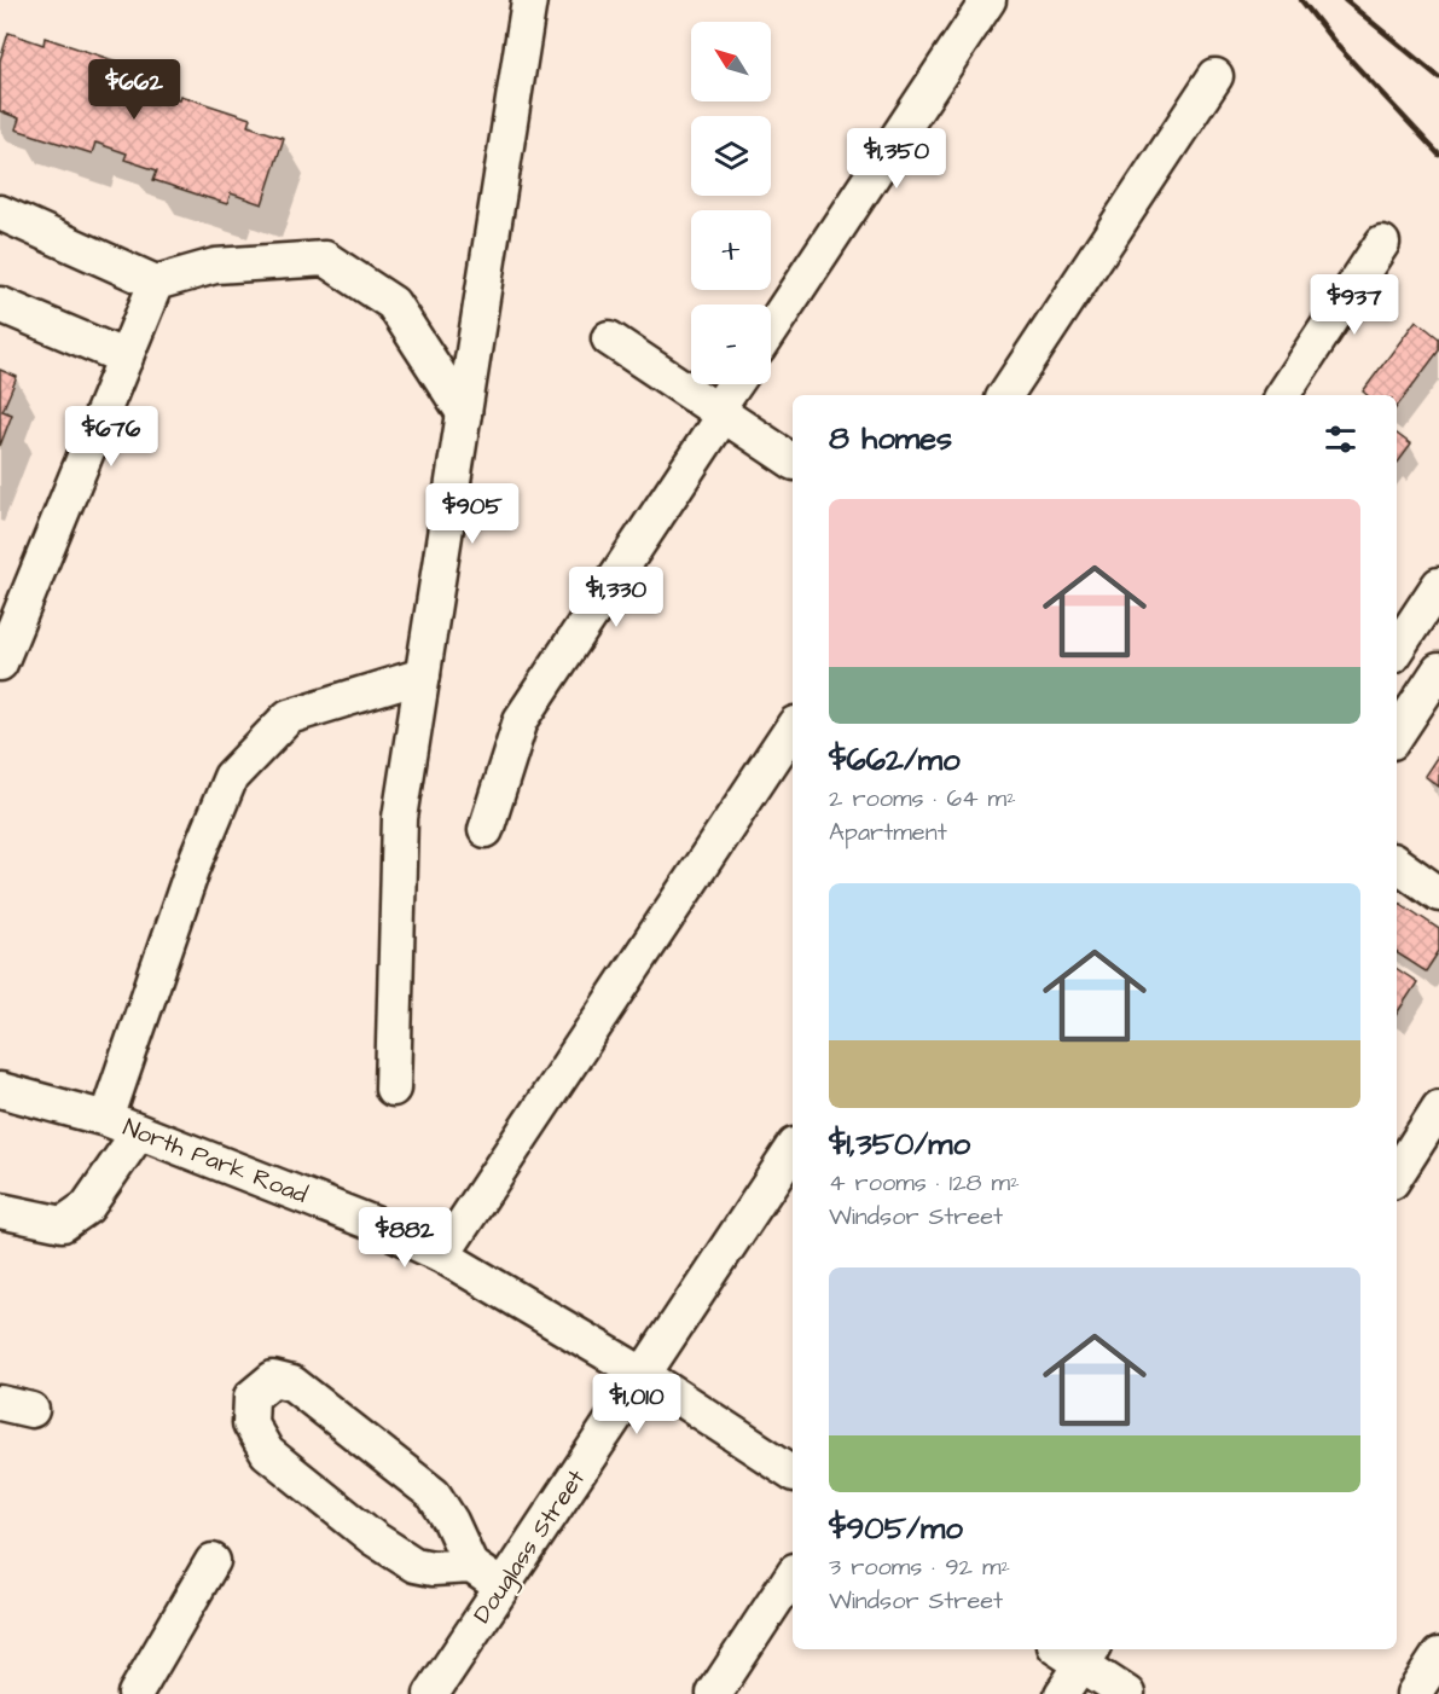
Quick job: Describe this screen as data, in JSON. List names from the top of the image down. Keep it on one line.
{"streets":{"street":["North Park Road","Douglass Street"]},"crossings":[["North Park Road","Douglass Street"]],"north":"top left","page":{"map_buttons":["+","−"],"price":["$662","$1,350","$937","$676","$905","$1,330","$882","$1,010"],"heading":"8 homes","list":[{"name":"$662/mo","note":"2 rooms · 64 m² · Apartment"},{"name":"$1,350/mo","note":"4 rooms · 128 m² · Windsor Street"},{"name":"$905/mo","note":"3 rooms · 92 m² · Windsor Street"}]}}
